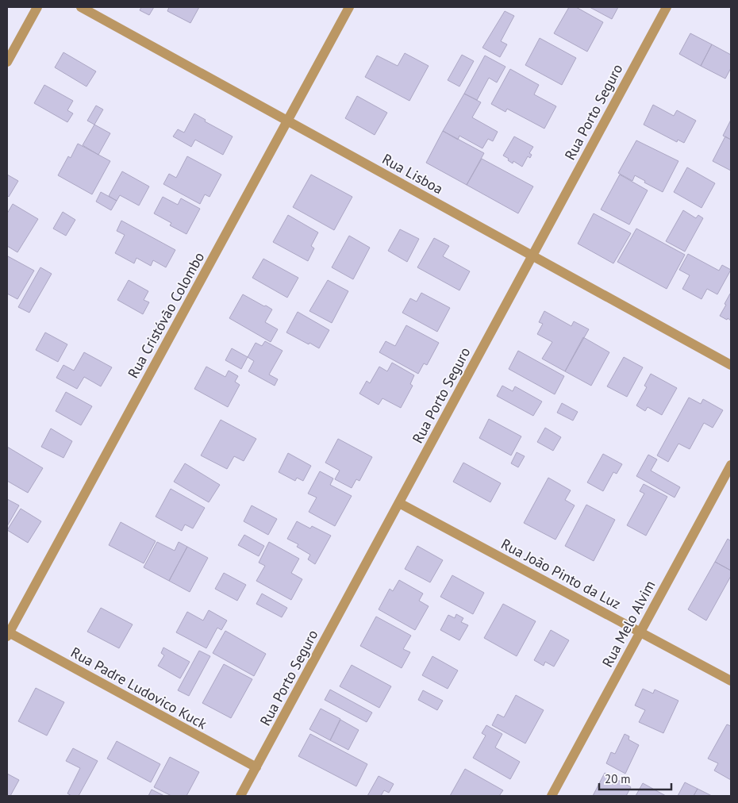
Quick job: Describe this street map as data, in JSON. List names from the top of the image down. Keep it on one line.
{"streets":{"street":["Rua Porto Seguro","Rua Lisboa","Rua Cristóvão Colombo","Rua João Pinto da Luz","Rua Melo Alvim","Rua Padre Ludovico Kuck"]},"crossings":[["Rua Porto Seguro","Rua Lisboa"],["Rua Porto Seguro","Rua João Pinto da Luz"],["Rua Porto Seguro","Rua Padre Ludovico Kuck"],["Rua Lisboa","Rua Cristóvão Colombo"],["Rua Cristóvão Colombo","Rua Padre Ludovico Kuck"],["Rua João Pinto da Luz","Rua Melo Alvim"]],"scale_bar":"20 m"}
